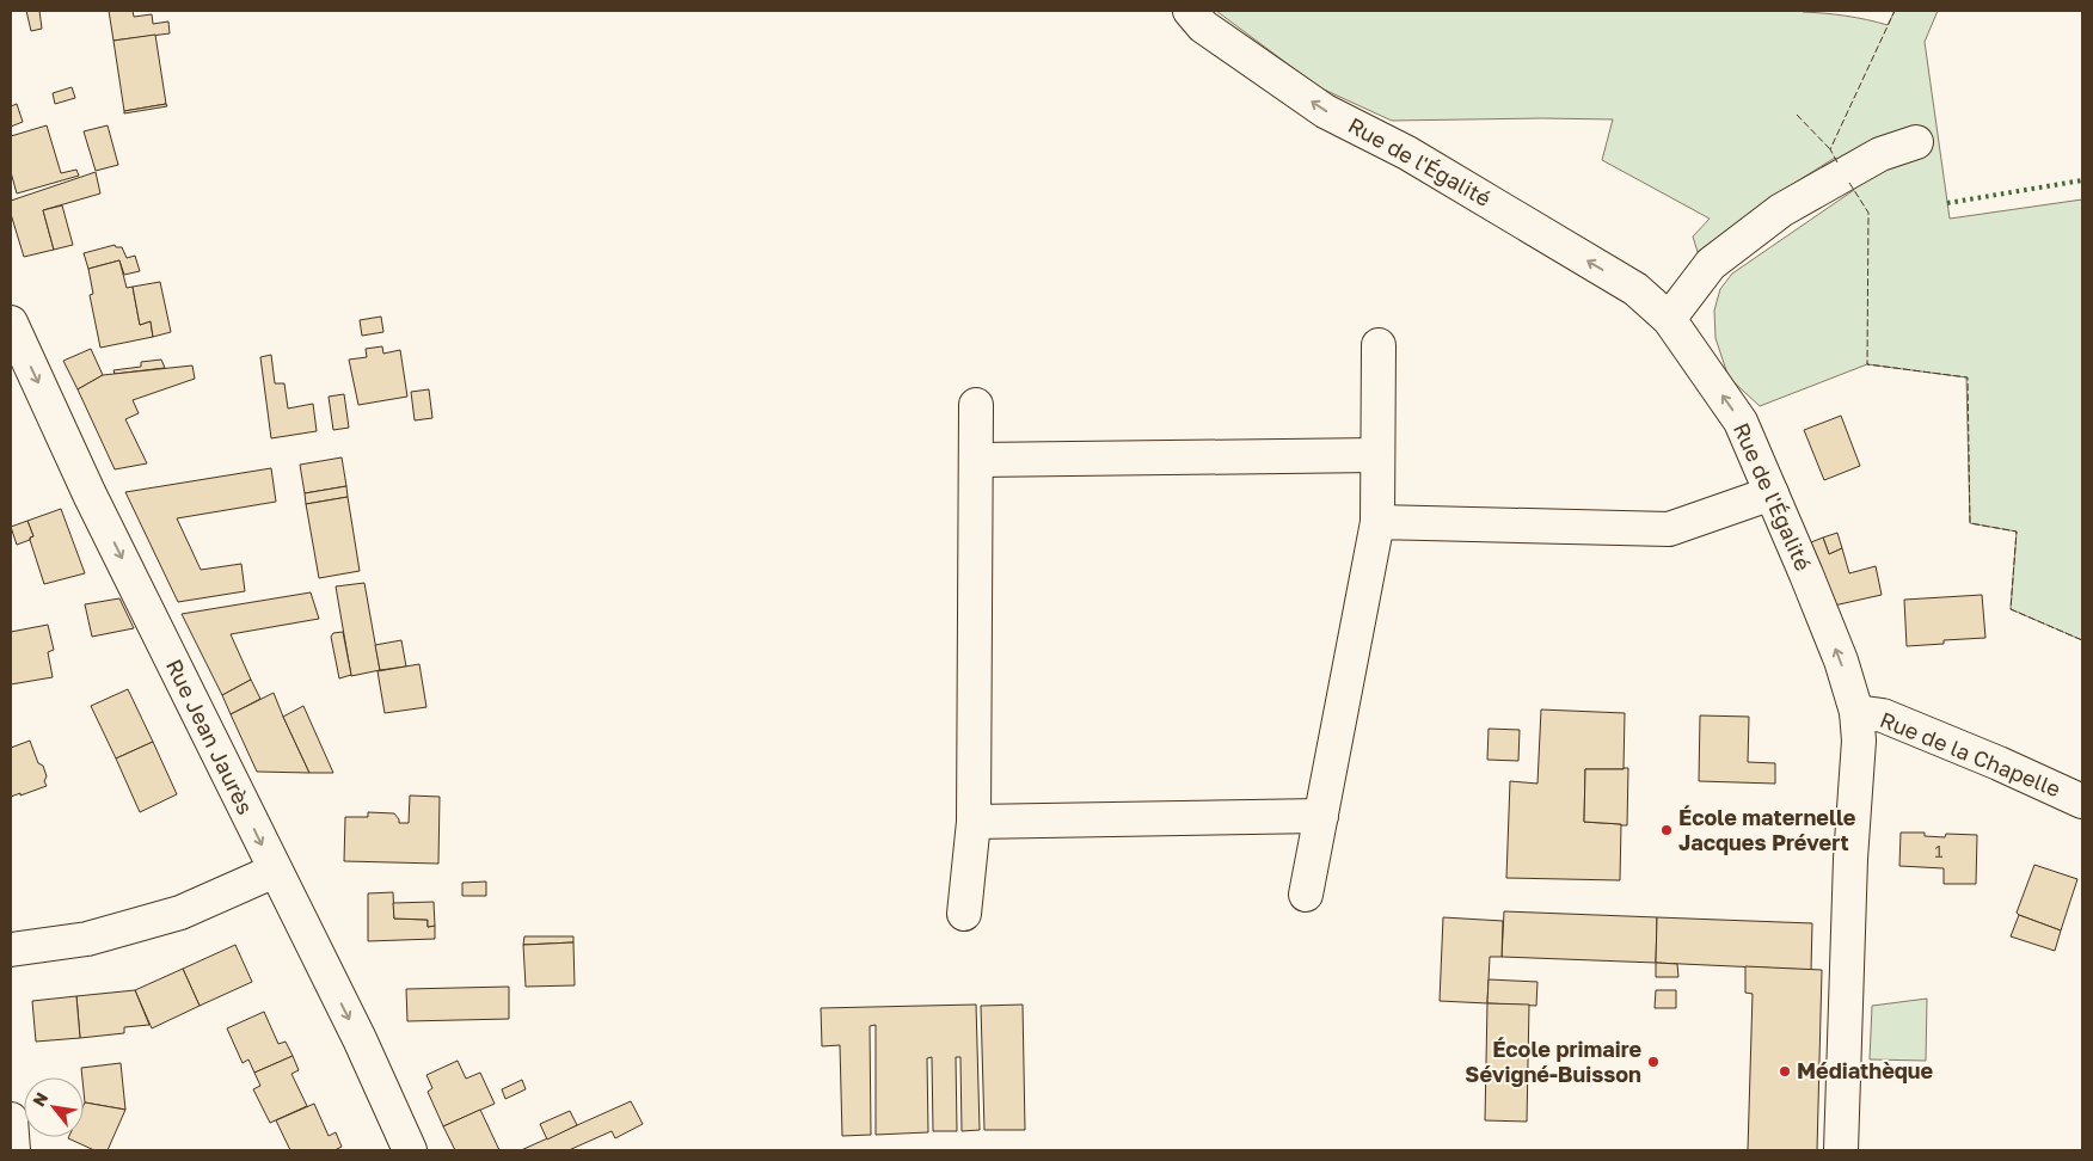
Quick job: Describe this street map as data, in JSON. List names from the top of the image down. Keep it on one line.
{"streets":{"street":["Rue de l'Égalité","Rue Jean Jaurès","Rue de la Chapelle"]},"crossings":[["Rue de l'Égalité","Rue de la Chapelle"]],"one_way":["Rue de l'Égalité","Rue Jean Jaurès"],"places":["École maternelle Jacques Prévert","École primaire Sévigné-Buisson","Médiathèque"],"house_numbers":["1"],"north":"top left"}
